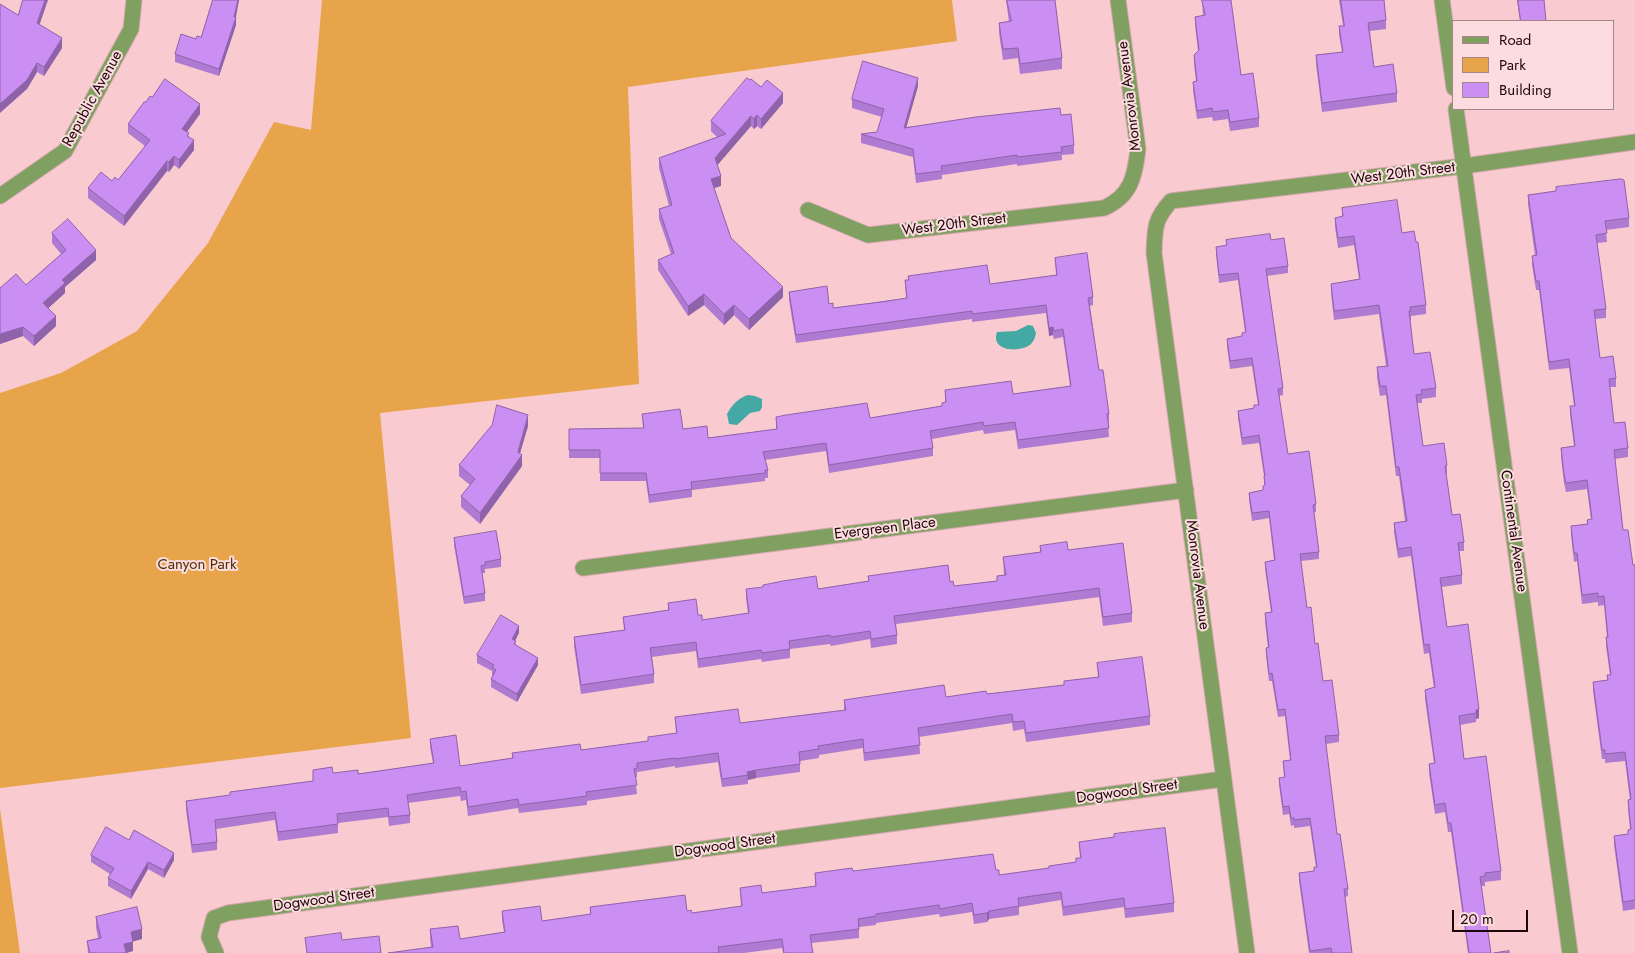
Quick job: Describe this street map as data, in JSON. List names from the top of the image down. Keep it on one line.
{"streets":{"street":["Monrovia Avenue","Republic Avenue","West 20th Street","Evergreen Place","Continental Avenue","Dogwood Street"]},"crossings":[["Monrovia Avenue","West 20th Street"],["Monrovia Avenue","Evergreen Place"],["Monrovia Avenue","Dogwood Street"],["West 20th Street","Continental Avenue"]],"parks":["Canyon Park"],"legend":["Road","Park","Building"],"scale_bar":"20 m"}
